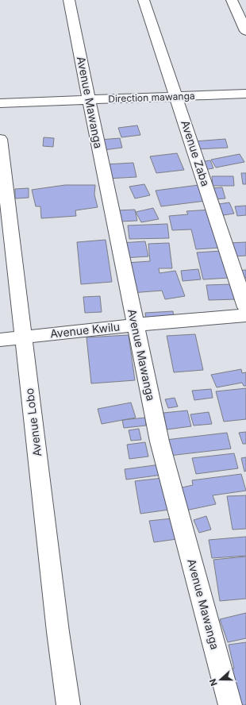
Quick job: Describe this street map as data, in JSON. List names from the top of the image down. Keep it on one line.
{"streets":{"street":["Direction mawanga","Avenue Mawanga","Avenue Zaba","Avenue Kwilu","Avenue Lobo"]},"crossings":[["Direction mawanga","Avenue Mawanga"],["Direction mawanga","Avenue Zaba"],["Avenue Mawanga","Avenue Kwilu"],["Avenue Kwilu","Avenue Lobo"]],"north":"left"}
